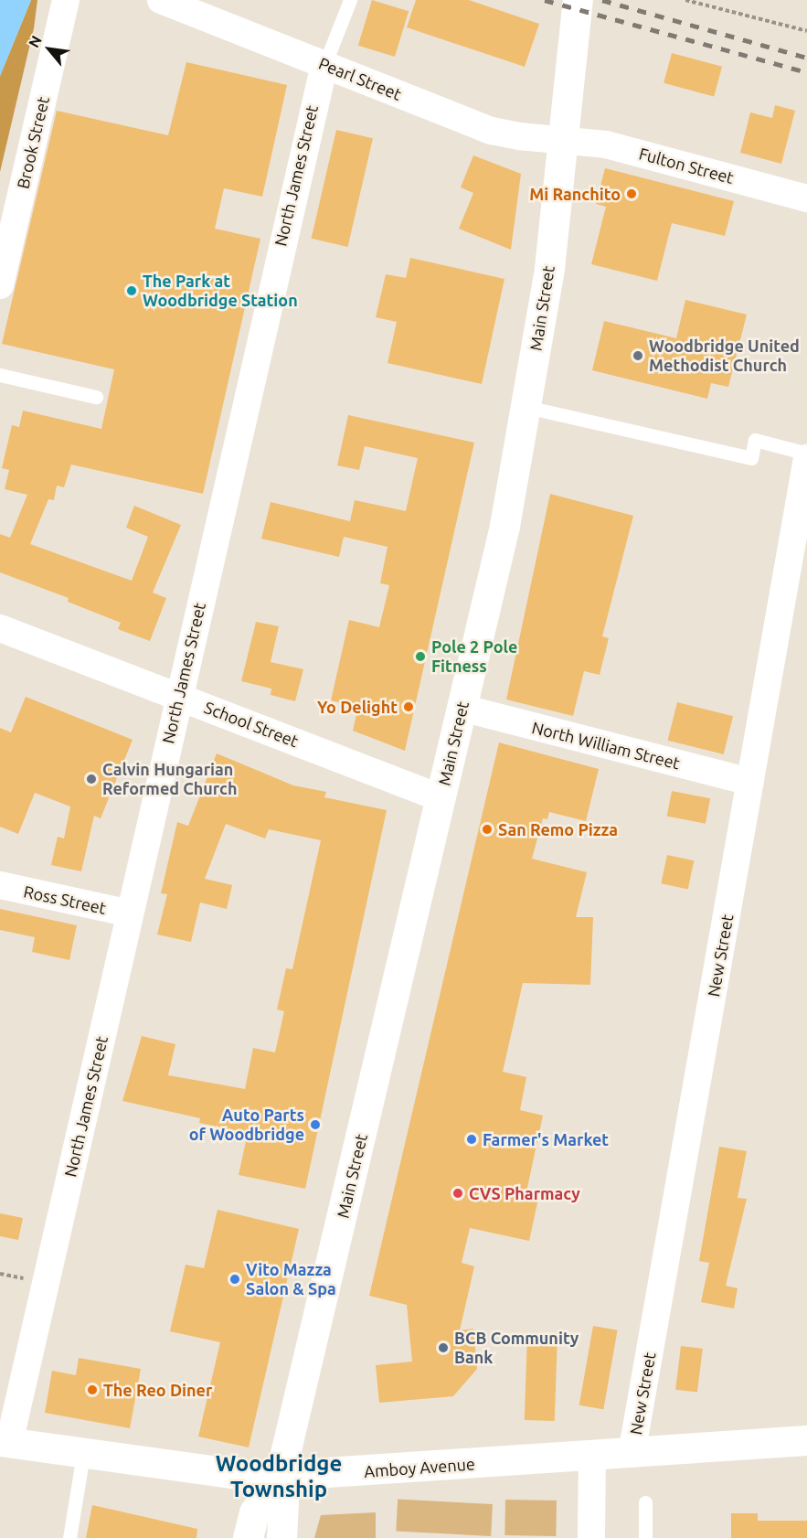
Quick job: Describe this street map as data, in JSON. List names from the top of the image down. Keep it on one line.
{"streets":{"main road":["Main Street","Amboy Avenue"],"street":["Pearl Street","Brook Street","Fulton Street","North James Street","School Street","North William Street","Ross Street","New Street"]},"crossings":[["Pearl Street","Fulton Street"],["Pearl Street","North James Street"],["Pearl Street","Main Street"],["Fulton Street","Main Street"],["North James Street","School Street"],["North James Street","Ross Street"],["North James Street","Amboy Avenue"],["Main Street","School Street"],["Main Street","North William Street"],["Main Street","Amboy Avenue"],["North William Street","New Street"],["New Street","Amboy Avenue"]],"districts":["Woodbridge Township"],"places":["Mi Ranchito","The Park at Woodbridge Station","Woodbridge United Methodist Church","Pole 2 Pole Fitness","Yo Delight","Calvin Hungarian Reformed Church","San Remo Pizza","Auto Parts of Woodbridge","Farmer's Market","CVS Pharmacy","Vito Mazza Salon & Spa","BCB Community Bank","The Reo Diner"],"north":"top left"}
